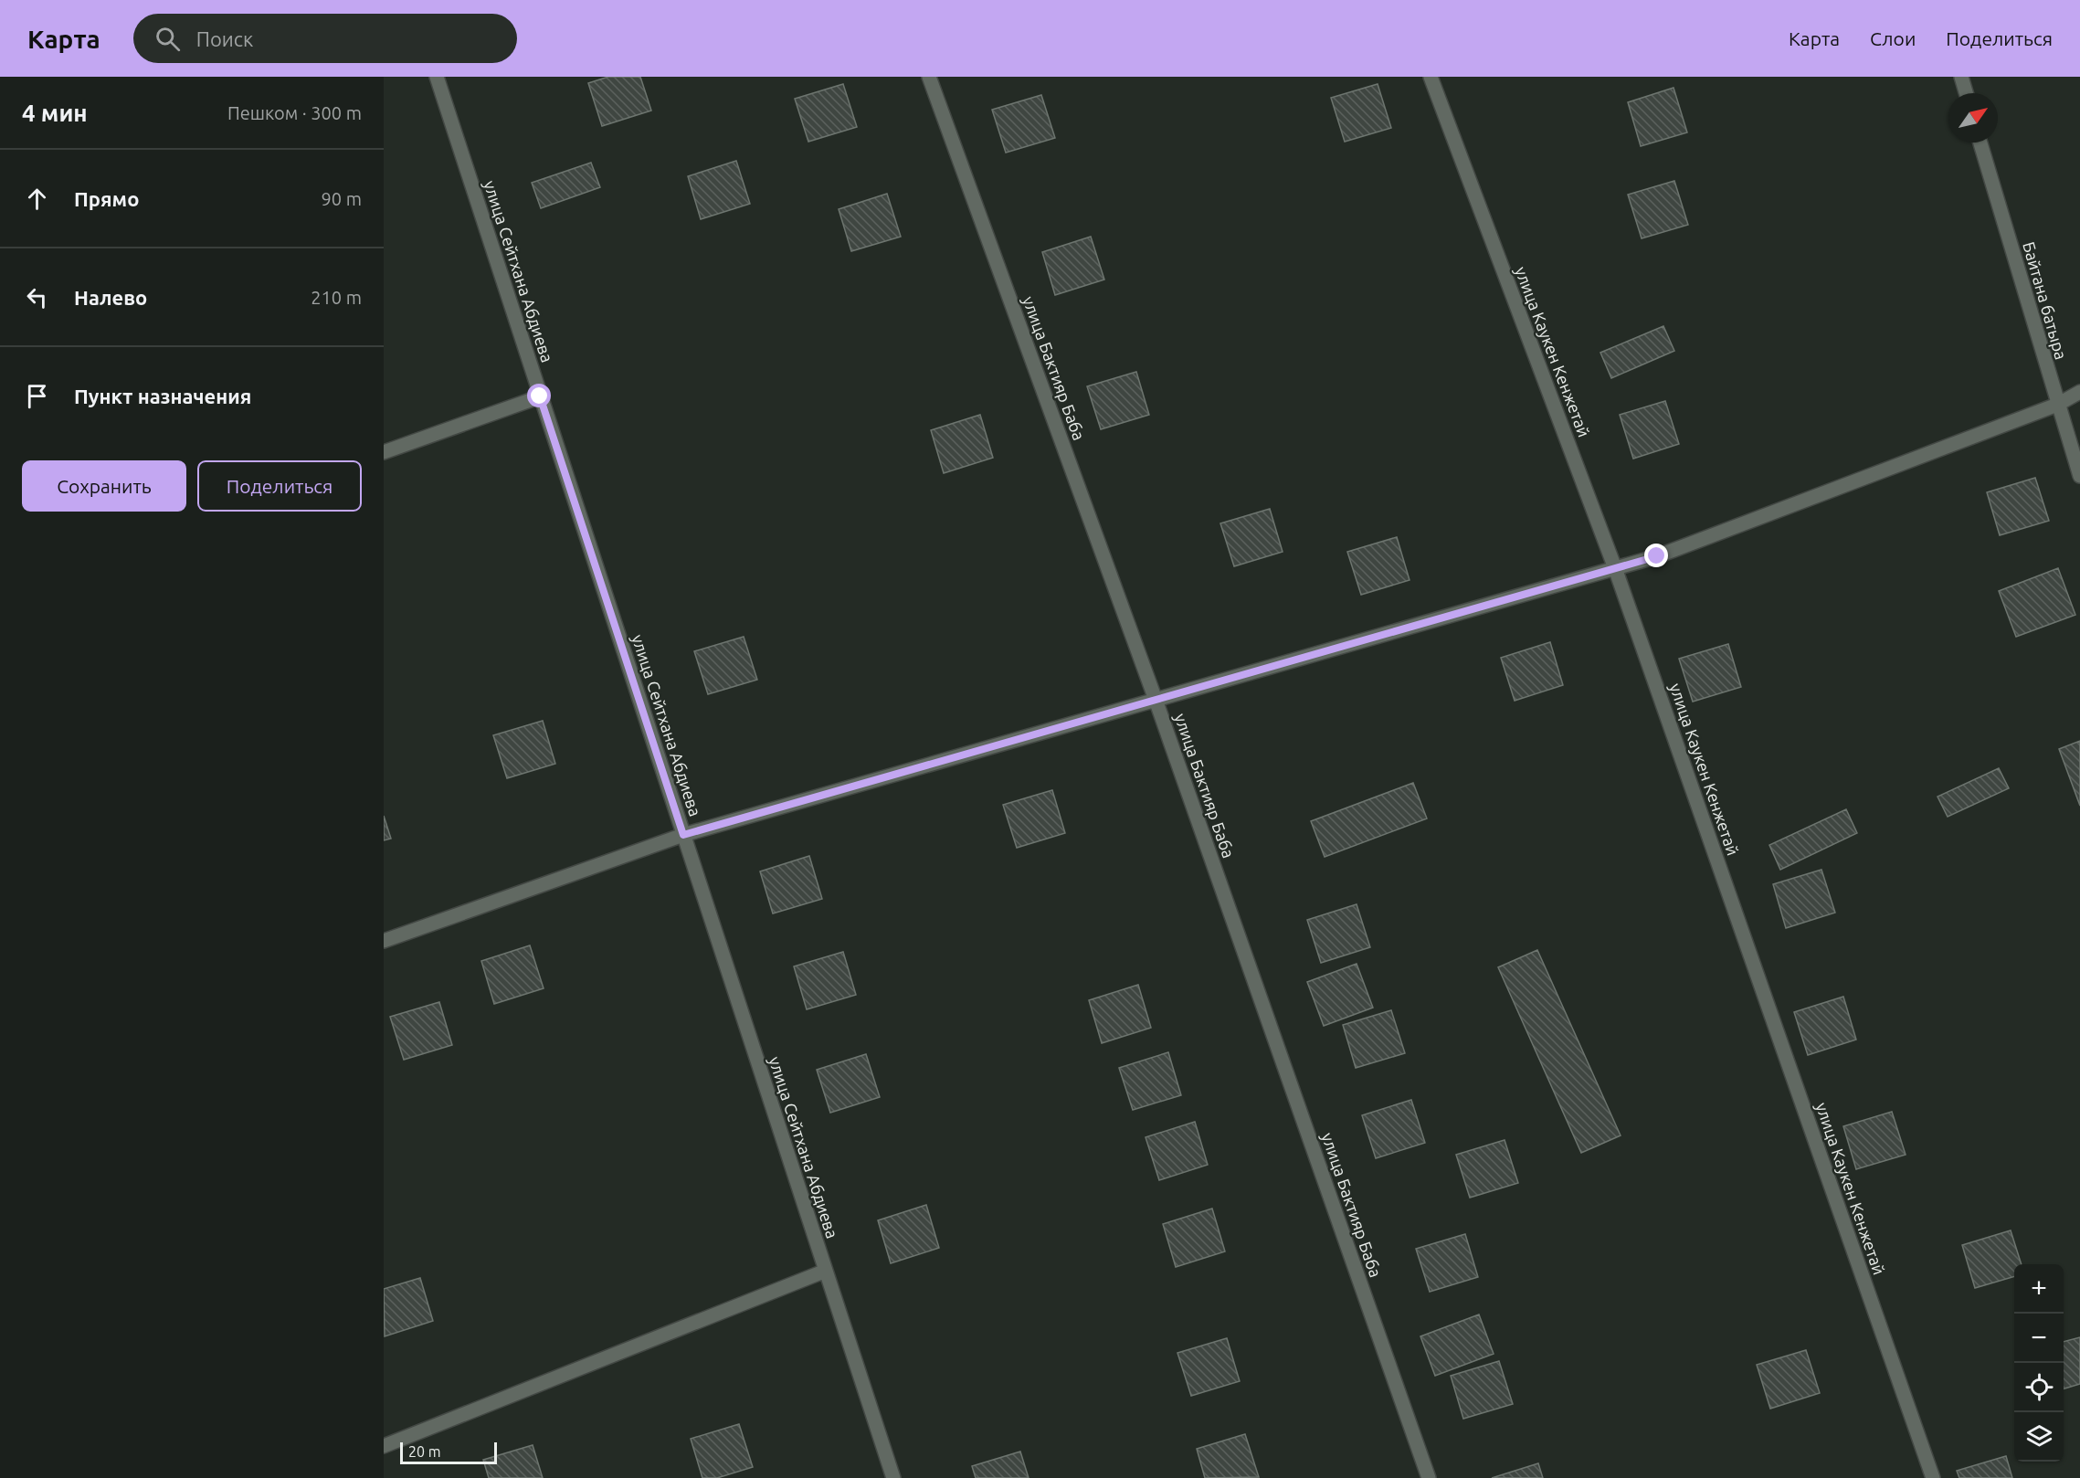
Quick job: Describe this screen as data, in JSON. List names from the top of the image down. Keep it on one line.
{"streets":{"street":["улица Сейтхана Абдиева","Байтана батыра","улица Каукен Кенжетай","улица Бактияр Баба"]},"scale_bar":"20 m","north":"top right","page":{"header":"Карта","search":"Поиск","nav":["Карта","Слои","Поделиться"],"heading":["4 мин","Пешком · 300 m"],"list":[["Прямо","90 m"],["Налево","210 m"],"Пункт назначения"],"buttons":["Сохранить","Поделиться"],"map_buttons":["+","−"],"scale":"20 m"}}
